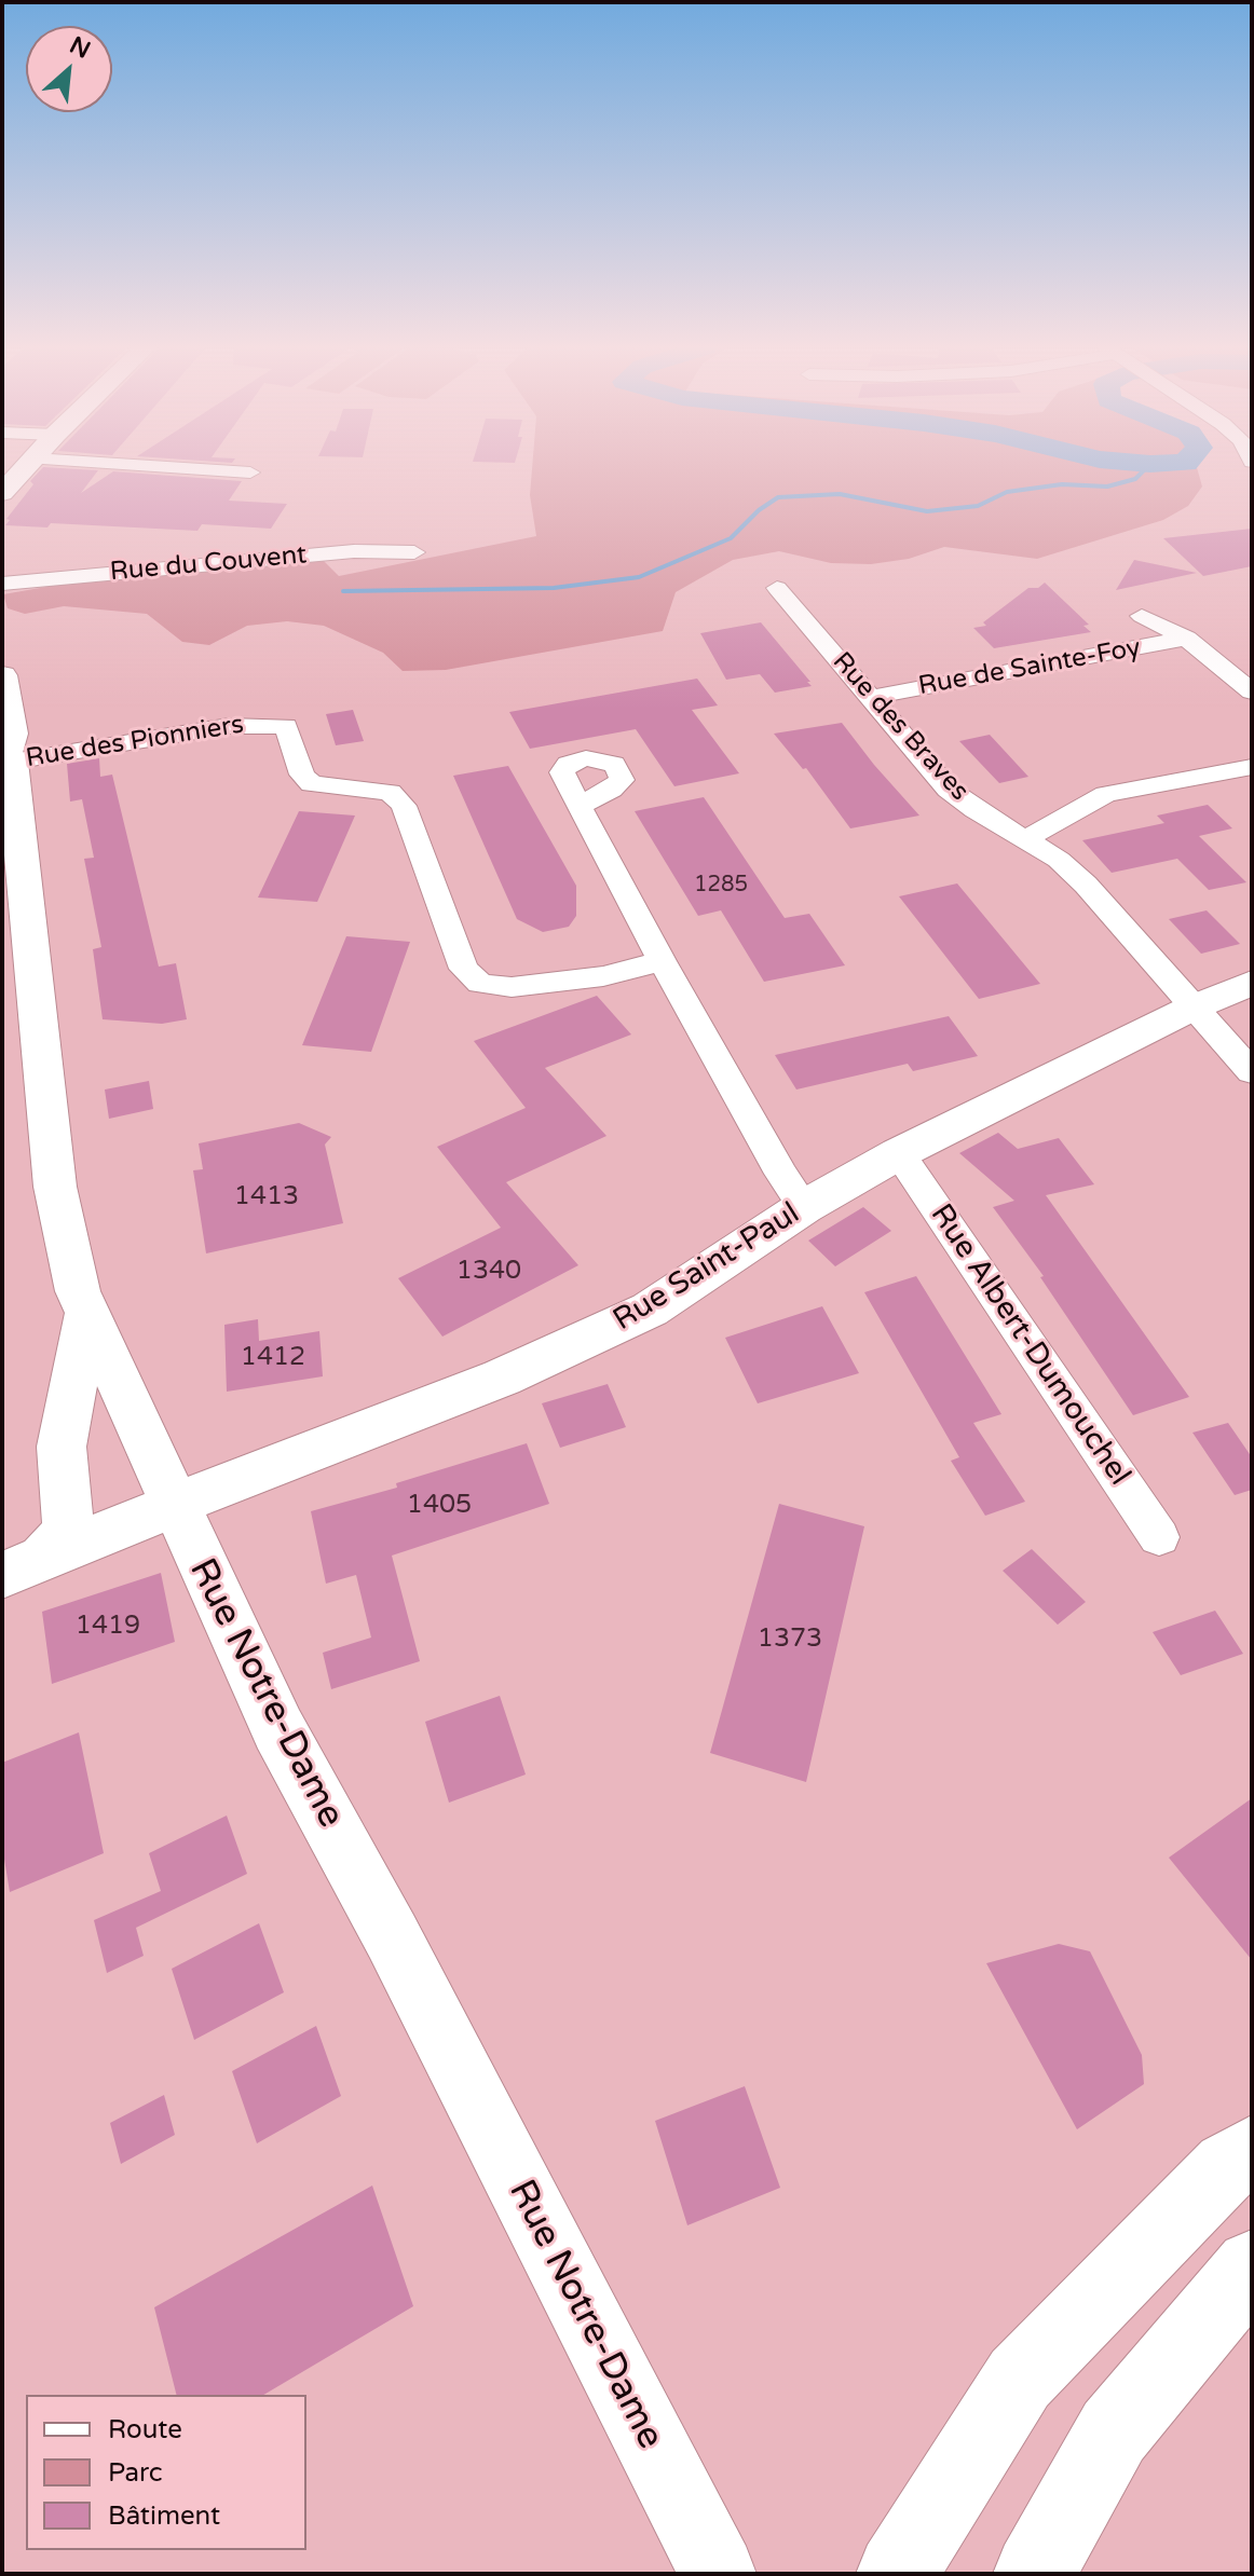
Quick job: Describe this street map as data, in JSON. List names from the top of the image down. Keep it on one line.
{"streets":{"street":["Rue du Couvent","Rue de Sainte-Foy","Rue des Braves","Rue des Pionniers","Rue Saint-Paul","Rue Albert-Dumouchel","Rue Notre-Dame"]},"crossings":[["Rue de Sainte-Foy","Rue des Braves"],["Rue des Braves","Rue Saint-Paul"],["Rue des Pionniers","Rue Notre-Dame"],["Rue Saint-Paul","Rue Albert-Dumouchel"],["Rue Saint-Paul","Rue Notre-Dame"]],"house_numbers":["1285","1413","1340","1412","1405","1419","1373"],"legend":["Route","Parc","Bâtiment"],"north":"top right"}
